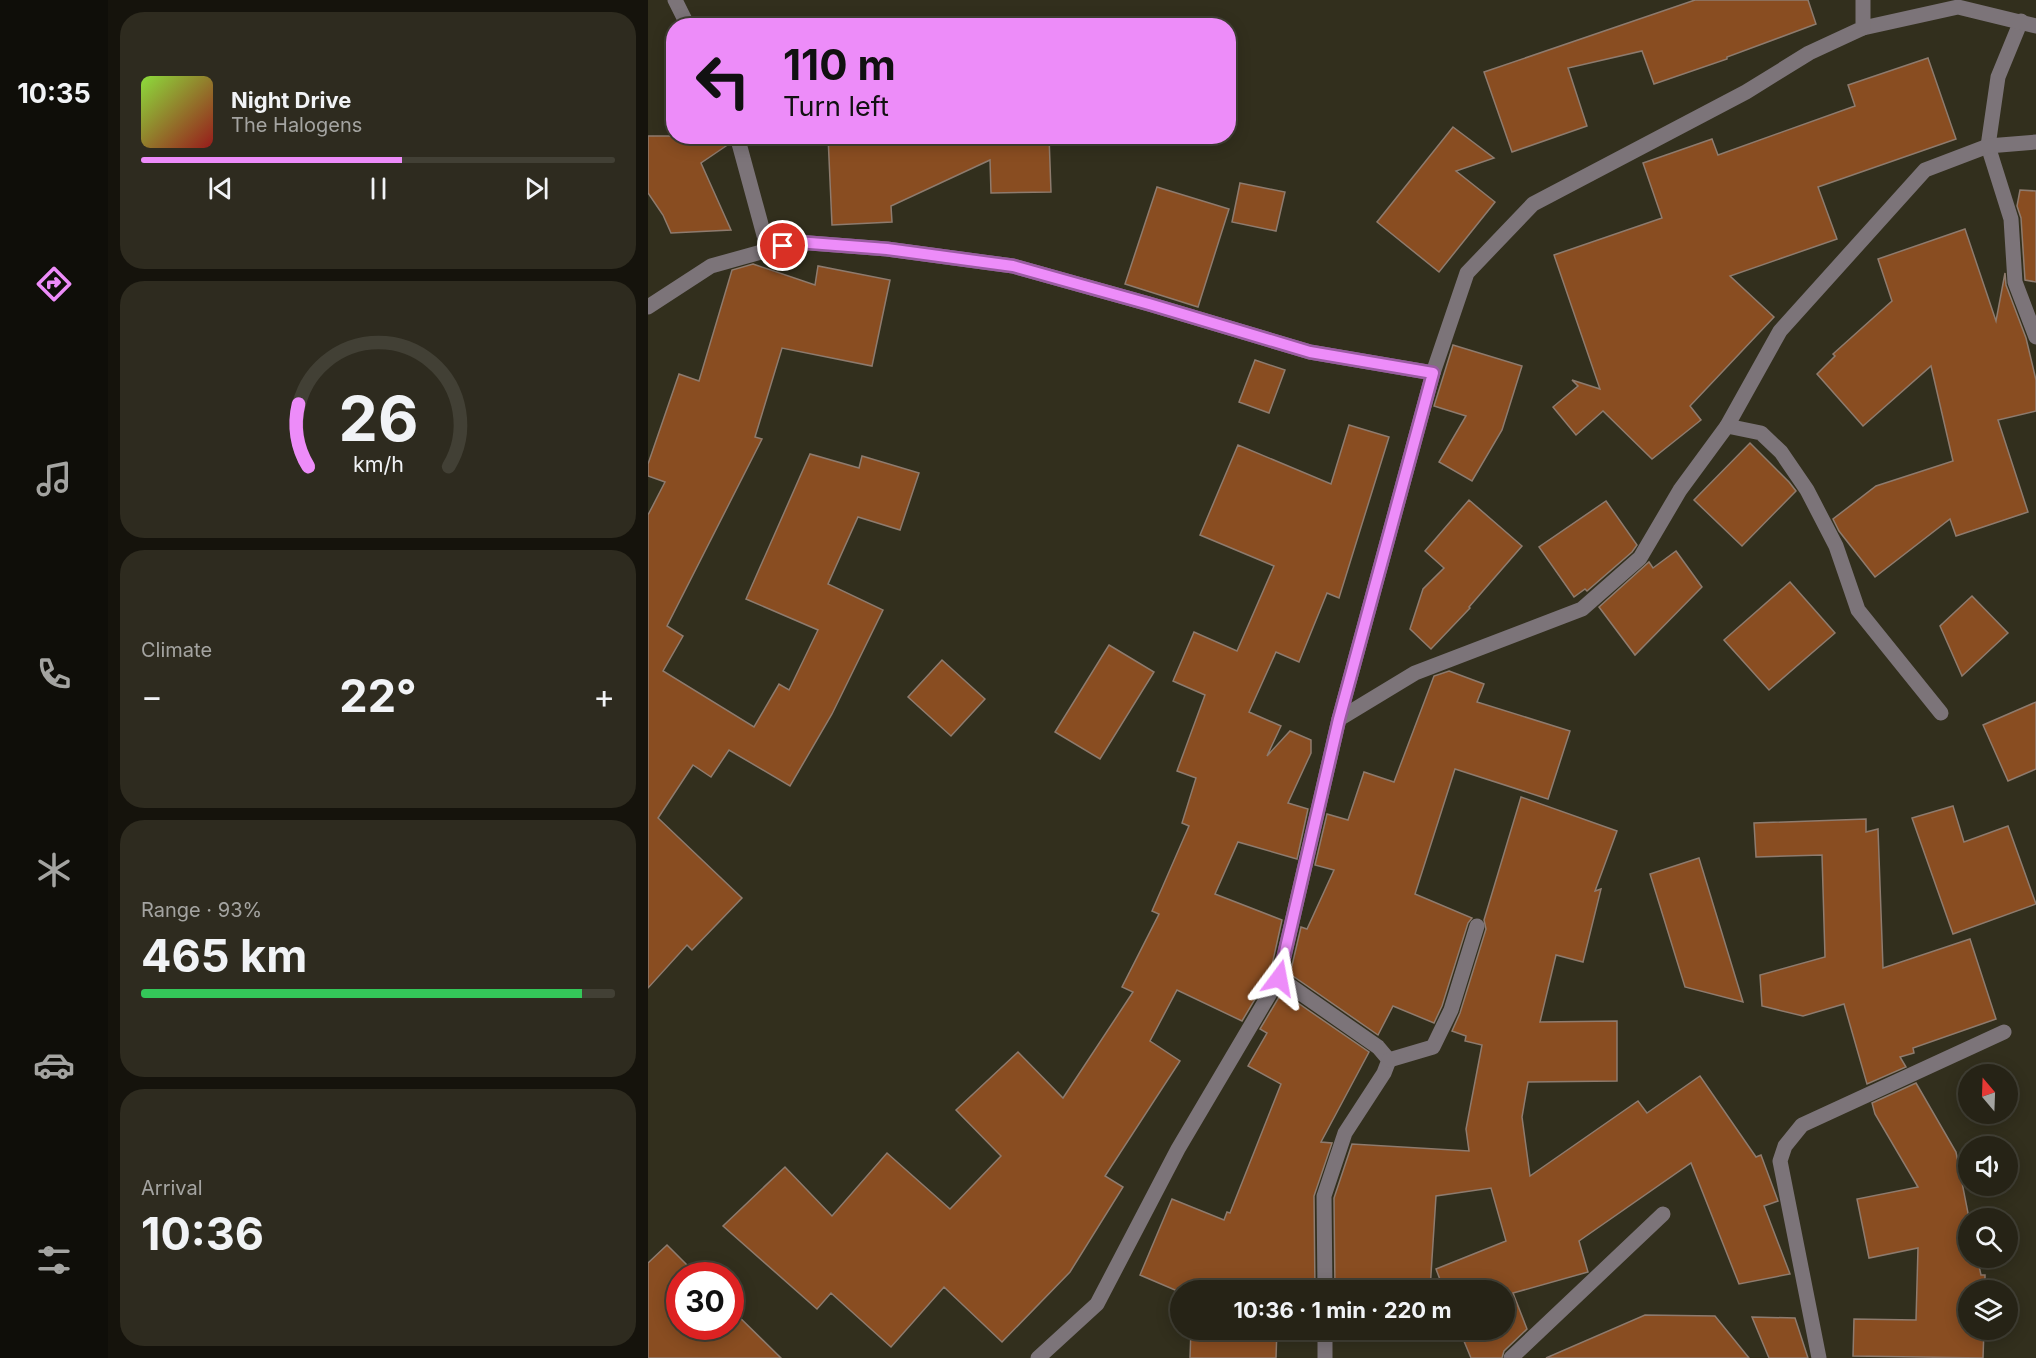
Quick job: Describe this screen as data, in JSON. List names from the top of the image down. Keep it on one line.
{"north":"top","page":{"tabs":"10:35","turn":["110 m","Turn left"],"song":["Night Drive","The Halogens"],"tile":["Climate",["Range · 93%","465 km"],["Arrival","10:36"]],"heat":["−","22°","+"],"limit":"30","trip":"10:36 · 1 min · 220 m","gauge":["26","km/h"]}}
